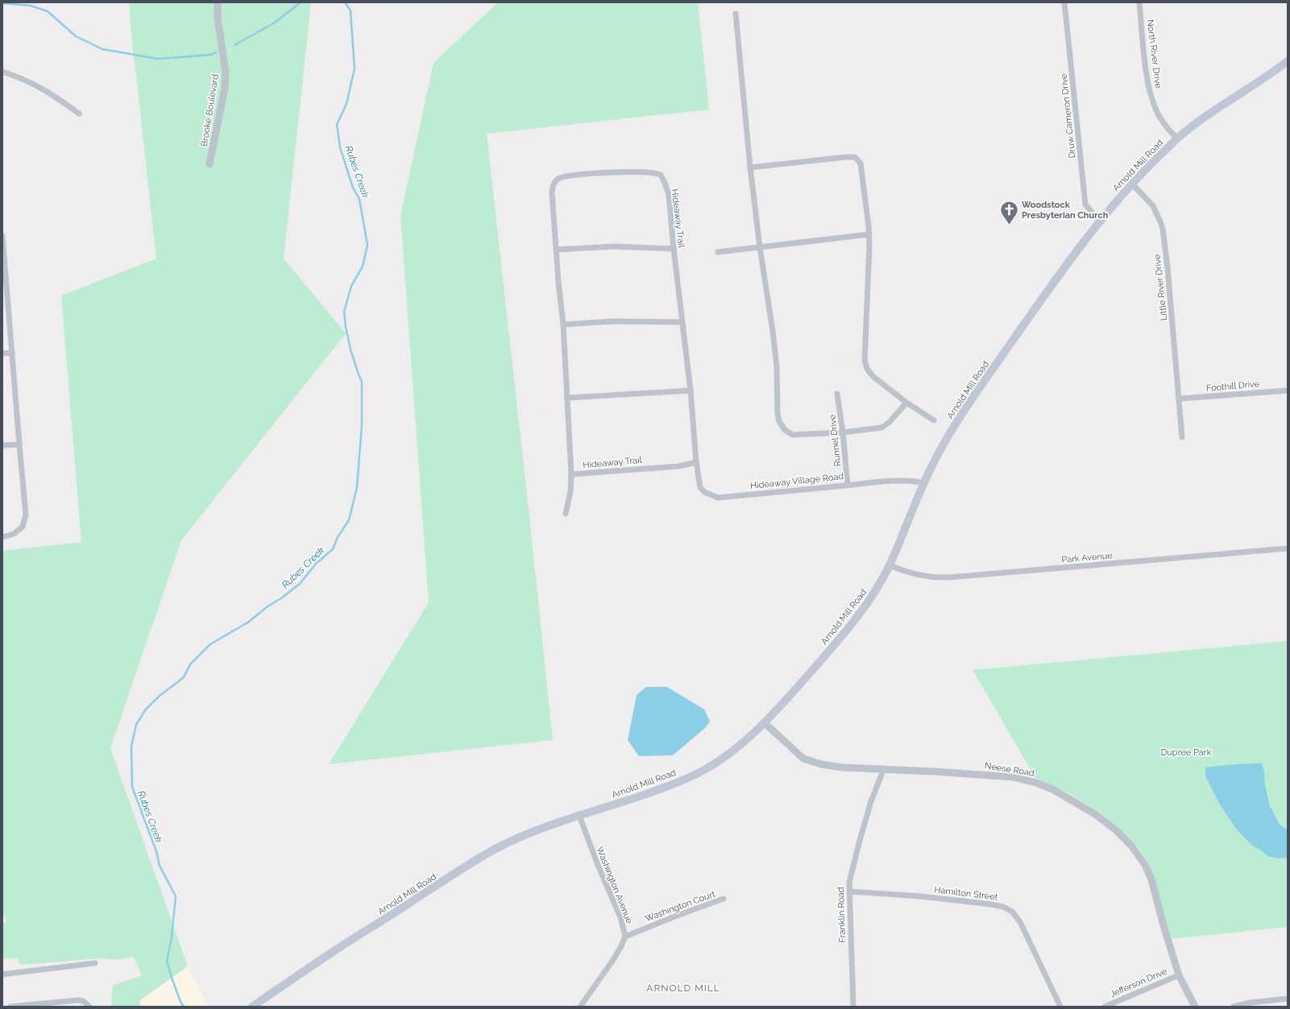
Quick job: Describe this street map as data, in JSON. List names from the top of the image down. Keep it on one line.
{"streets":{"main road":["Arnold Mill Road"],"street":["North River Drive","Brooke Boulevard","Druw Cameron Drive","Hideaway Trail","Little River Drive","Foothill Drive","Runnel Drive","Hideaway Village Road","Park Avenue","Neese Road","Washington Avenue","Hamilton Street","Washington Court","Franklin Road","Jefferson Drive"]},"crossings":[["North River Drive","Arnold Mill Road"],["Druw Cameron Drive","Arnold Mill Road"],["Arnold Mill Road","Little River Drive"],["Arnold Mill Road","Hideaway Village Road"],["Arnold Mill Road","Park Avenue"],["Arnold Mill Road","Neese Road"],["Arnold Mill Road","Washington Avenue"],["Hideaway Trail","Hideaway Village Road"],["Little River Drive","Foothill Drive"],["Runnel Drive","Hideaway Village Road"],["Neese Road","Franklin Road"],["Neese Road","Jefferson Drive"],["Washington Avenue","Washington Court"],["Hamilton Street","Franklin Road"]],"districts":["ARNOLD MILL"],"water":["Rubes Creek"],"parks":["Dupree Park"],"places":{"church":["Woodstock Presbyterian Church"]}}
